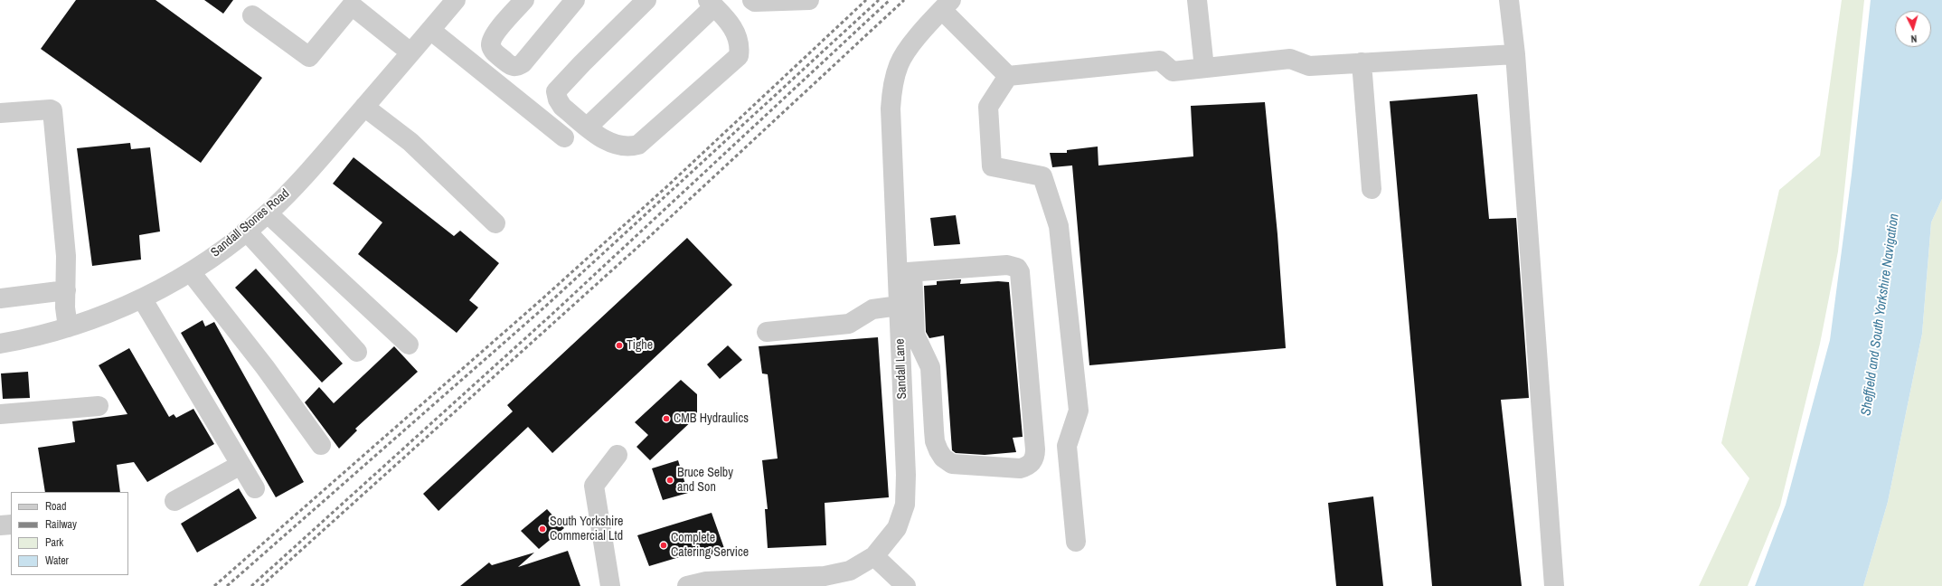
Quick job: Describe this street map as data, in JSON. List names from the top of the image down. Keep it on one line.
{"streets":{"street":["Sandall Stones Road","Sandall Lane"]},"water":["Sheffield and South Yorkshire Navigation"],"places":["Tighe","CMB Hydraulics","Bruce Selby and Son","South Yorkshire Commercial Ltd","Complete Catering Service"],"legend":["Road","Railway","Park","Water"],"north":"bottom"}
